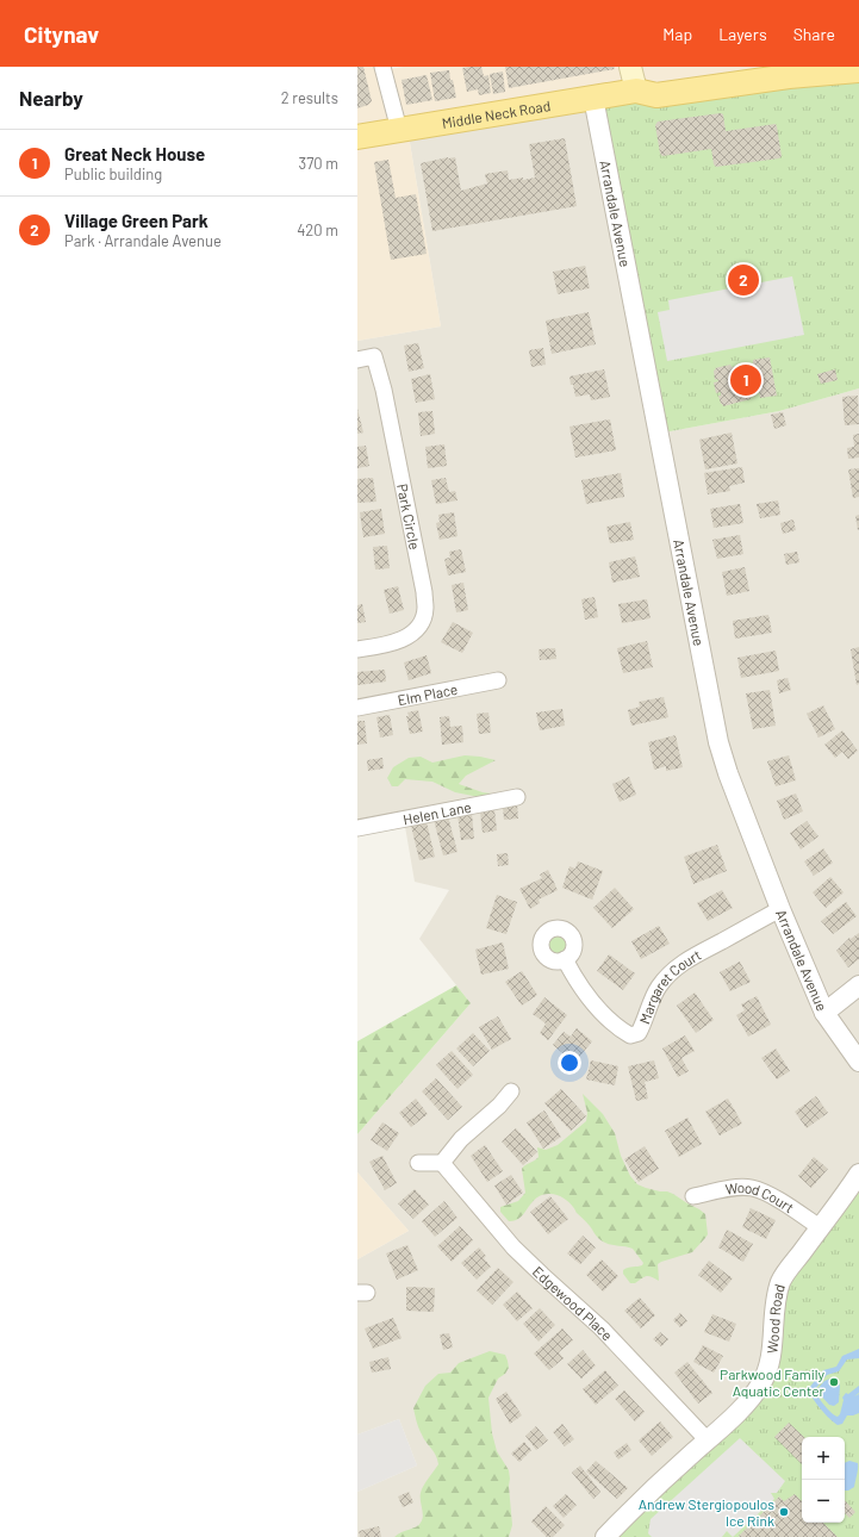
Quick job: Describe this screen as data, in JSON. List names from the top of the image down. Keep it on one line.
{"streets":{"main road":["Middle Neck Road"],"street":["Arrandale Avenue","Park Circle","Elm Place","Helen Lane","Margaret Court","Wood Court","Edgewood Place","Wood Road"]},"crossings":[["Middle Neck Road","Arrandale Avenue"],["Arrandale Avenue","Margaret Court"],["Wood Court","Wood Road"],["Edgewood Place","Wood Road"]],"places":["Parkwood Family Aquatic Center","Andrew Stergiopoulos Ice Rink"],"page":{"header":"Citynav","nav":["Map","Layers","Share"],"heading":["Nearby","2 results"],"list":[{"mark":"1","name":"Great Neck House","note":"Public building","value":"370 m"},{"mark":"2","name":"Village Green Park","note":"Park · Arrandale Avenue","value":"420 m"}],"pins":["2","1"],"map_buttons":["+","−"]}}
